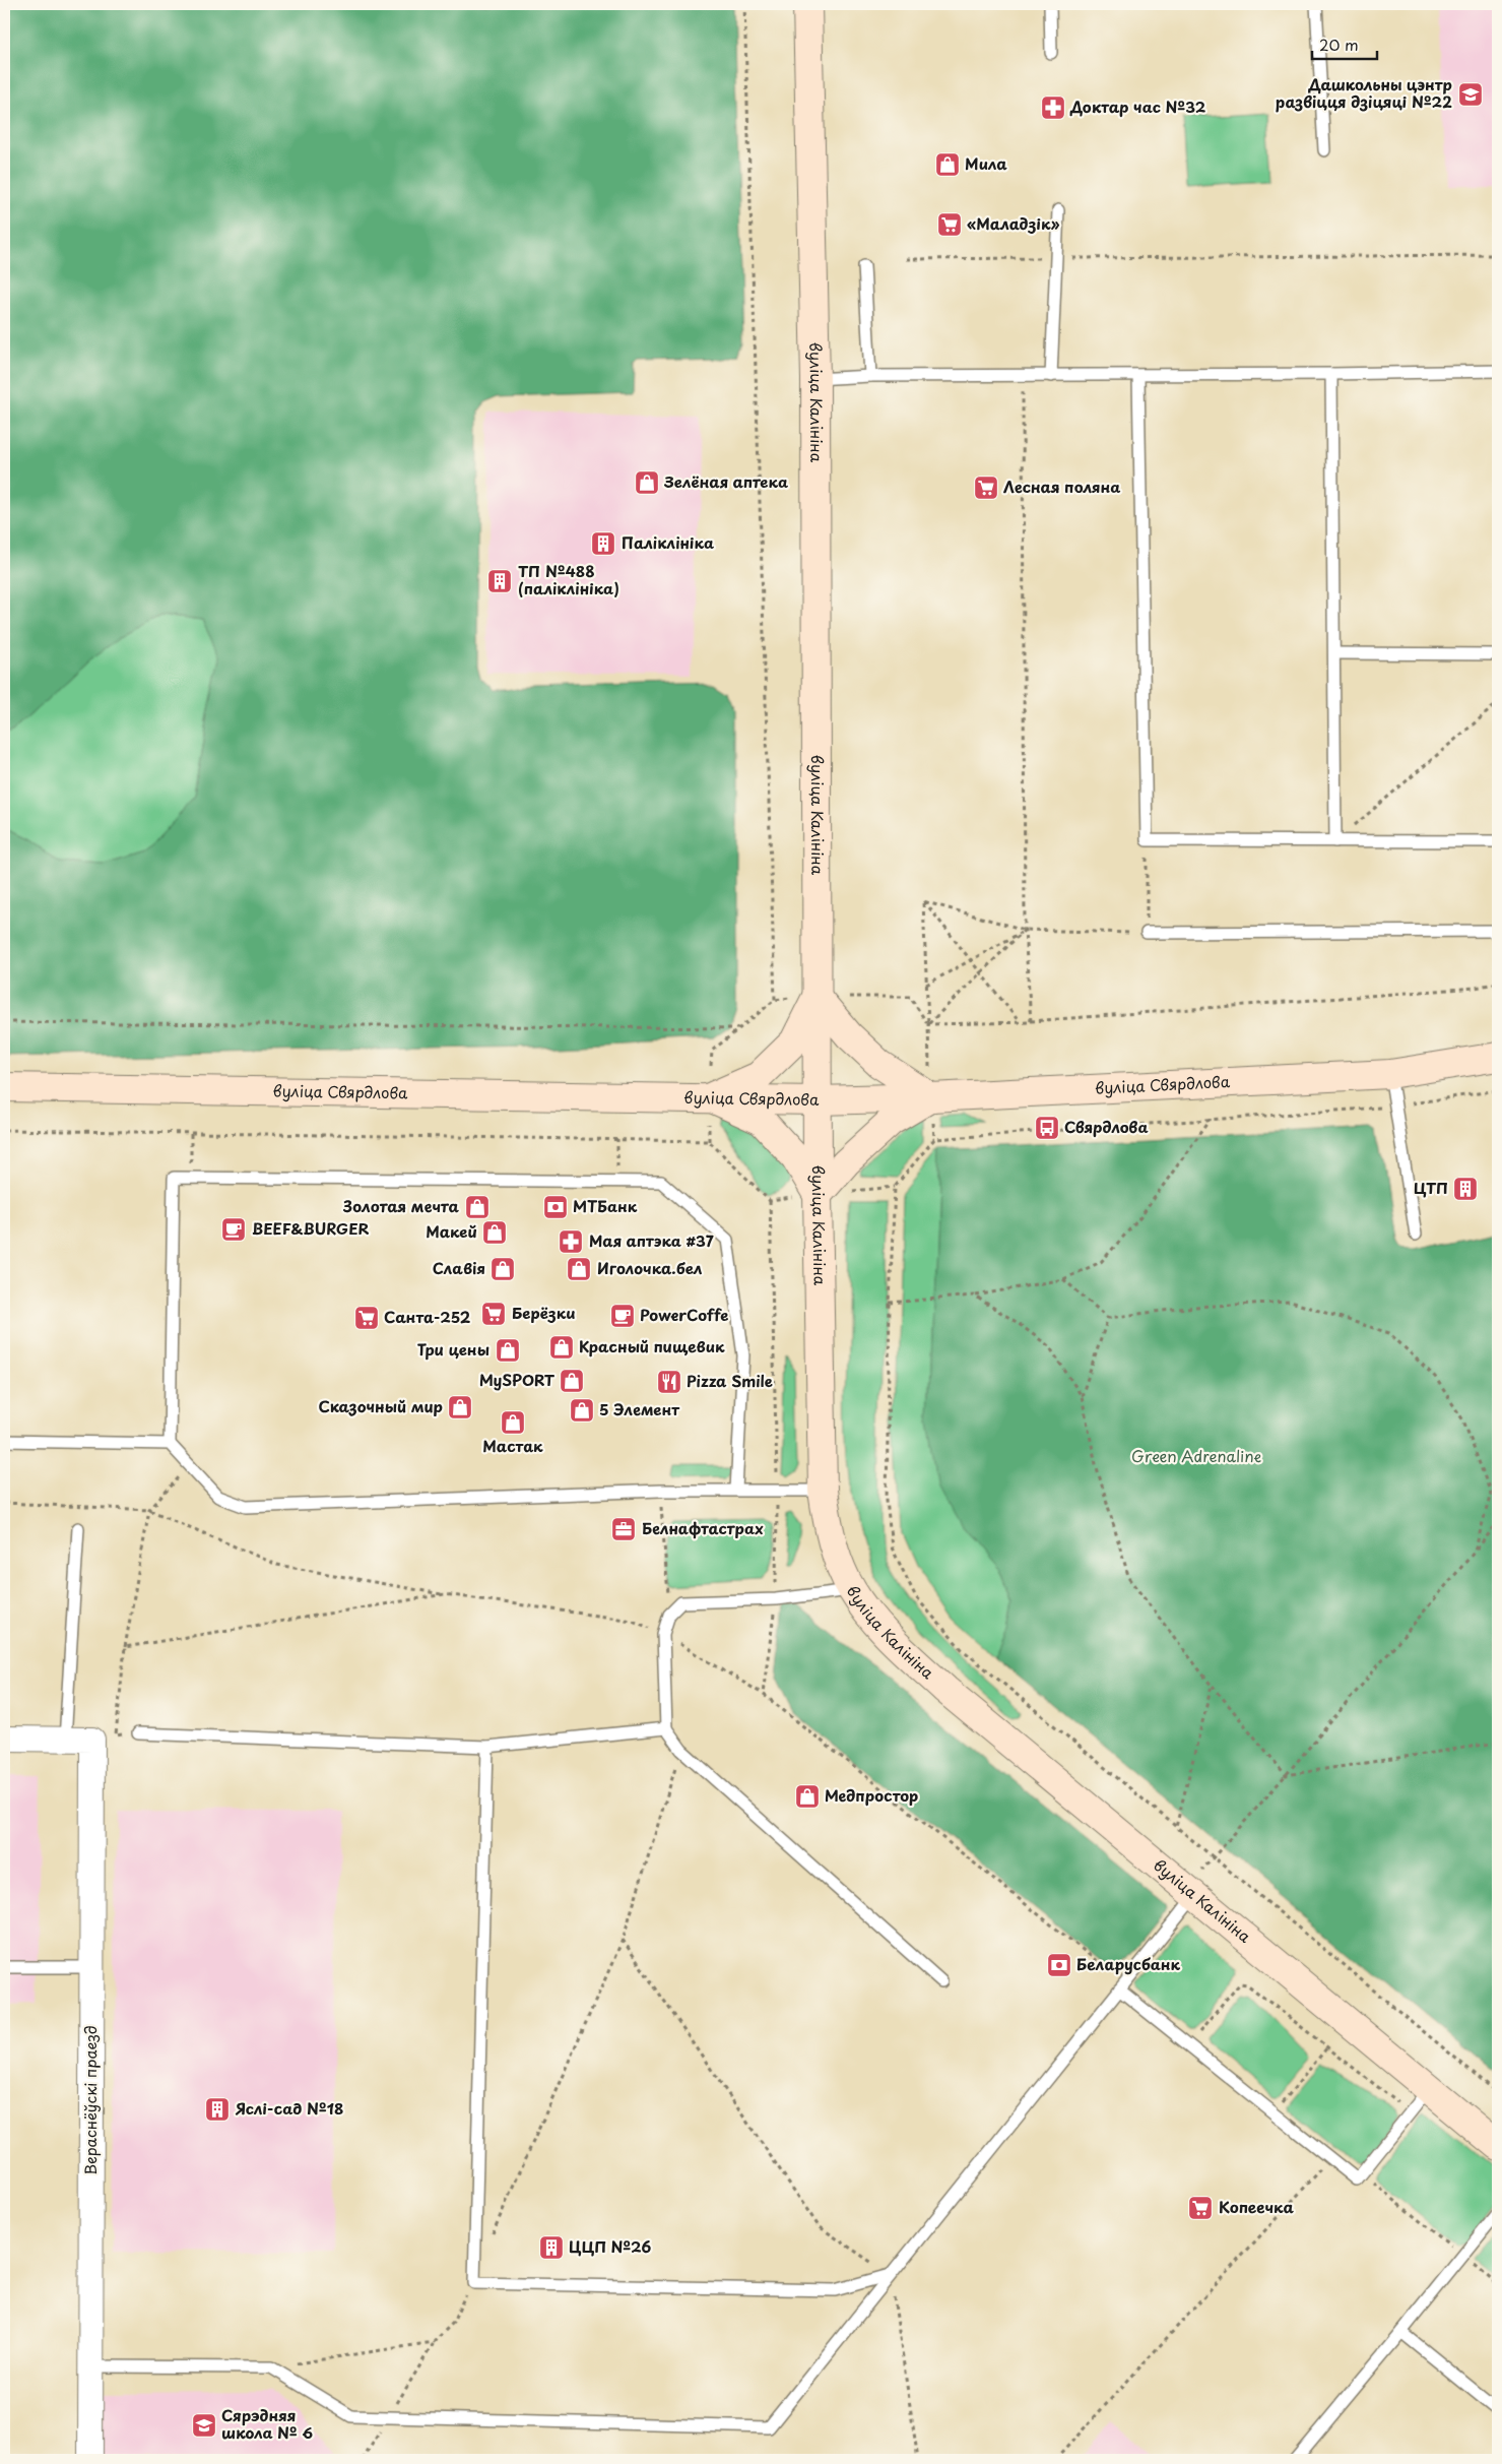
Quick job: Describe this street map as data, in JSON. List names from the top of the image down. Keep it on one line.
{"streets":{"main road":["вуліца Калініна","вуліца Свярдлова"],"street":["Вераснёўскі праезд"]},"crossings":[["вуліца Калініна","вуліца Свярдлова"]],"parks":["Green Adrenaline"],"places":{"school or university":["Дашкольны цэнтр развіцця дзіцяці №22","Сярэдняя школа № 6"],"pharmacy":["Доктар час №32","Мая аптэка #37"],"shop":["Мила","Зелёная аптека","Золотая мечта","Макей","Славія","Иголочка.бел","Красный пищевик","Три цены","MySPORT","Сказочный мир","5 Элемент","Мастак","Медпростор"],"supermarket":["«Маладзік»","Лесная поляна","Берёзки","Санта-252","Копеечка"],"building":["Паліклініка","ТП №488 (паліклініка)","ЦТП","Яслі-сад №18","ЦЦП №26"],"bus stop":["Свярдлова"],"bank":["МТБанк","Беларусбанк"],"cafe":["BEEF&BURGER","PowerCoffe"],"restaurant":["Pizza Smile"],"office":["Белнафтастрах"]},"scale_bar":"20 m"}
